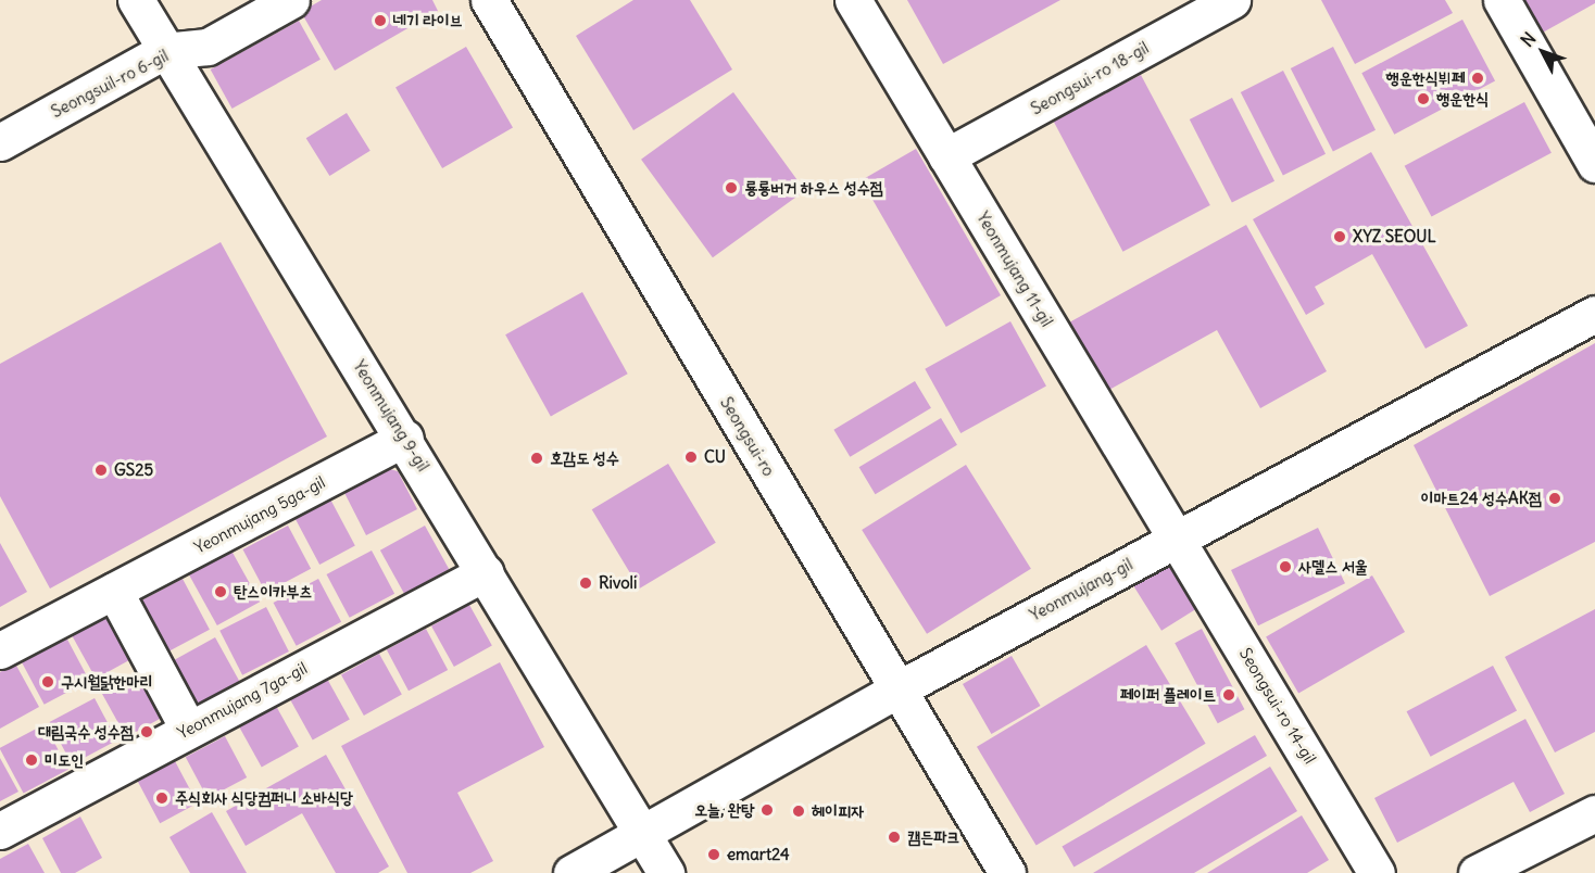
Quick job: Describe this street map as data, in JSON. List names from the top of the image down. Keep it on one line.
{"streets":{"street":["Seongsui-ro 18-gil","Seongsuil-ro 6-gil","Yeonmujang 11-gil","Yeonmujang 9-gil","Seongsui-ro","Yeonmujang 5ga-gil","Yeonmujang-gil","Yeonmujang 7ga-gil","Seongsui-ro 14-gil"]},"crossings":[["Seongsui-ro 18-gil","Yeonmujang 11-gil"],["Seongsuil-ro 6-gil","Yeonmujang 9-gil"],["Yeonmujang 11-gil","Yeonmujang-gil"],["Yeonmujang 11-gil","Seongsui-ro 14-gil"],["Yeonmujang 9-gil","Yeonmujang 5ga-gil"],["Yeonmujang 9-gil","Yeonmujang-gil"],["Yeonmujang 9-gil","Yeonmujang 7ga-gil"],["Seongsui-ro","Yeonmujang-gil"],["Yeonmujang-gil","Seongsui-ro 14-gil"]],"places":["네기 라이브","행운한식뷔페","행운한식","룡룡버거 하우스 성수점","XYZ SEOUL","CU","호감도 성수","GS25","이마트24 성수AK점","사델스 서울","Rivoli","탄스이카부츠","구시월닭한마리","페이퍼 플레이트","대림국수 성수점","미도인","주식회사 식당컴퍼니 소바식당","오늘, 완탕","헤이피자","캠든파크","emart24"],"north":"top left"}
